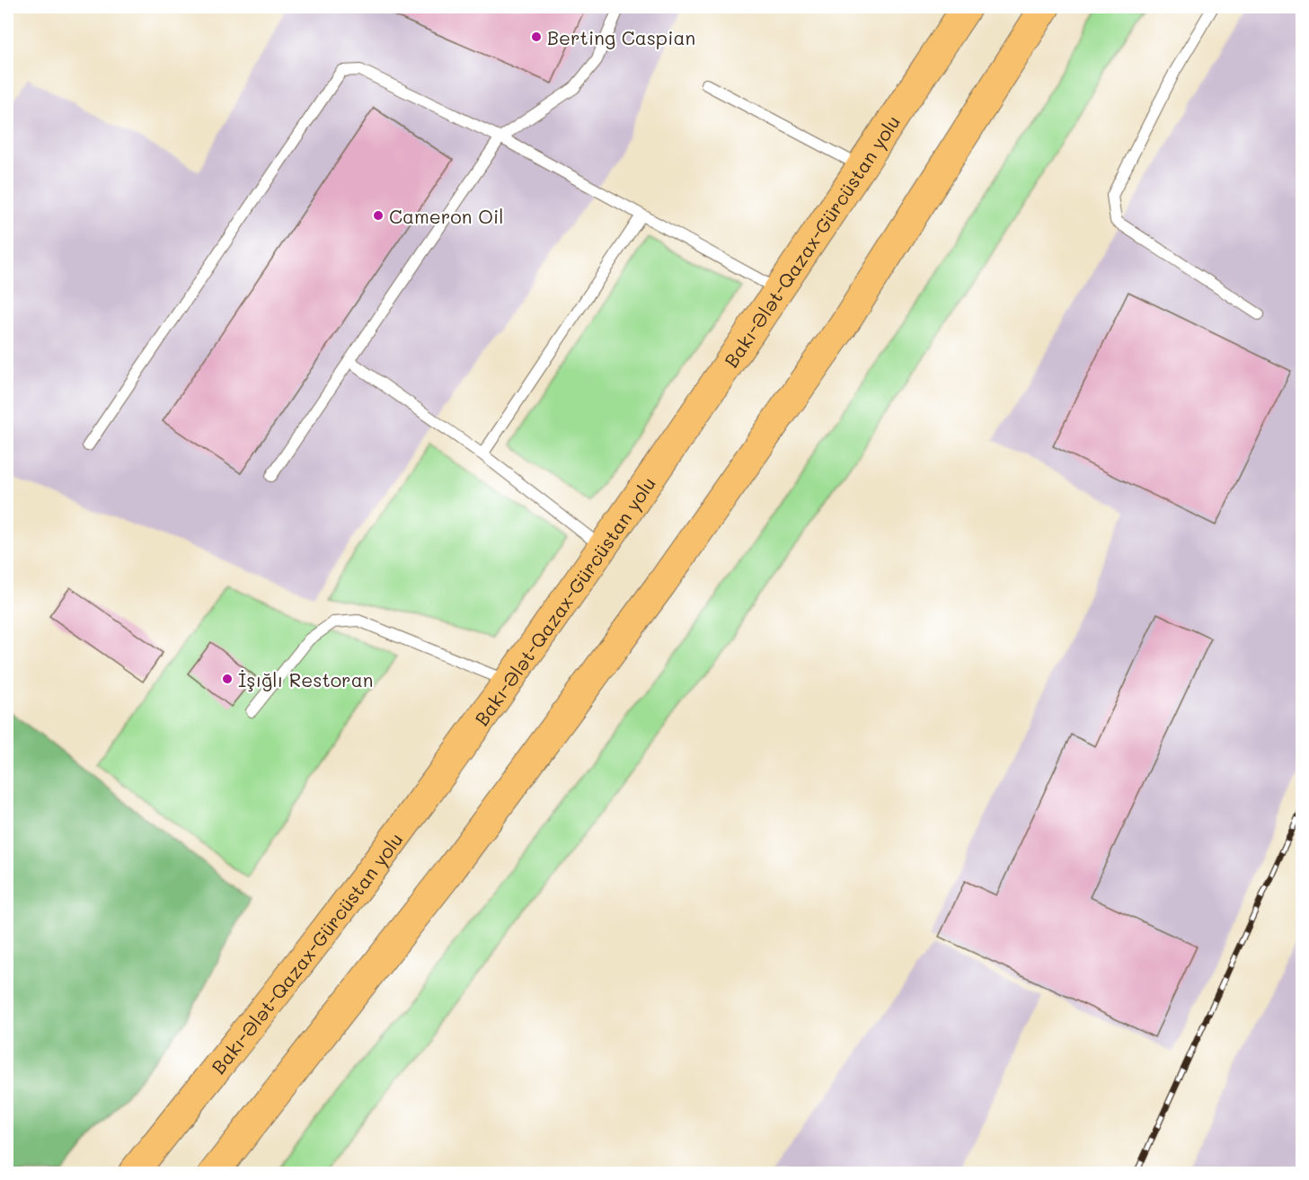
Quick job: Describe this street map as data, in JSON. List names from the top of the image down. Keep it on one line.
{"streets":{"highway":["Bakı-Ələt-Qazax-Gürcüstan yolu"]},"places":["Berting Caspian","Cameron Oil","İşığlı Restoran"]}
